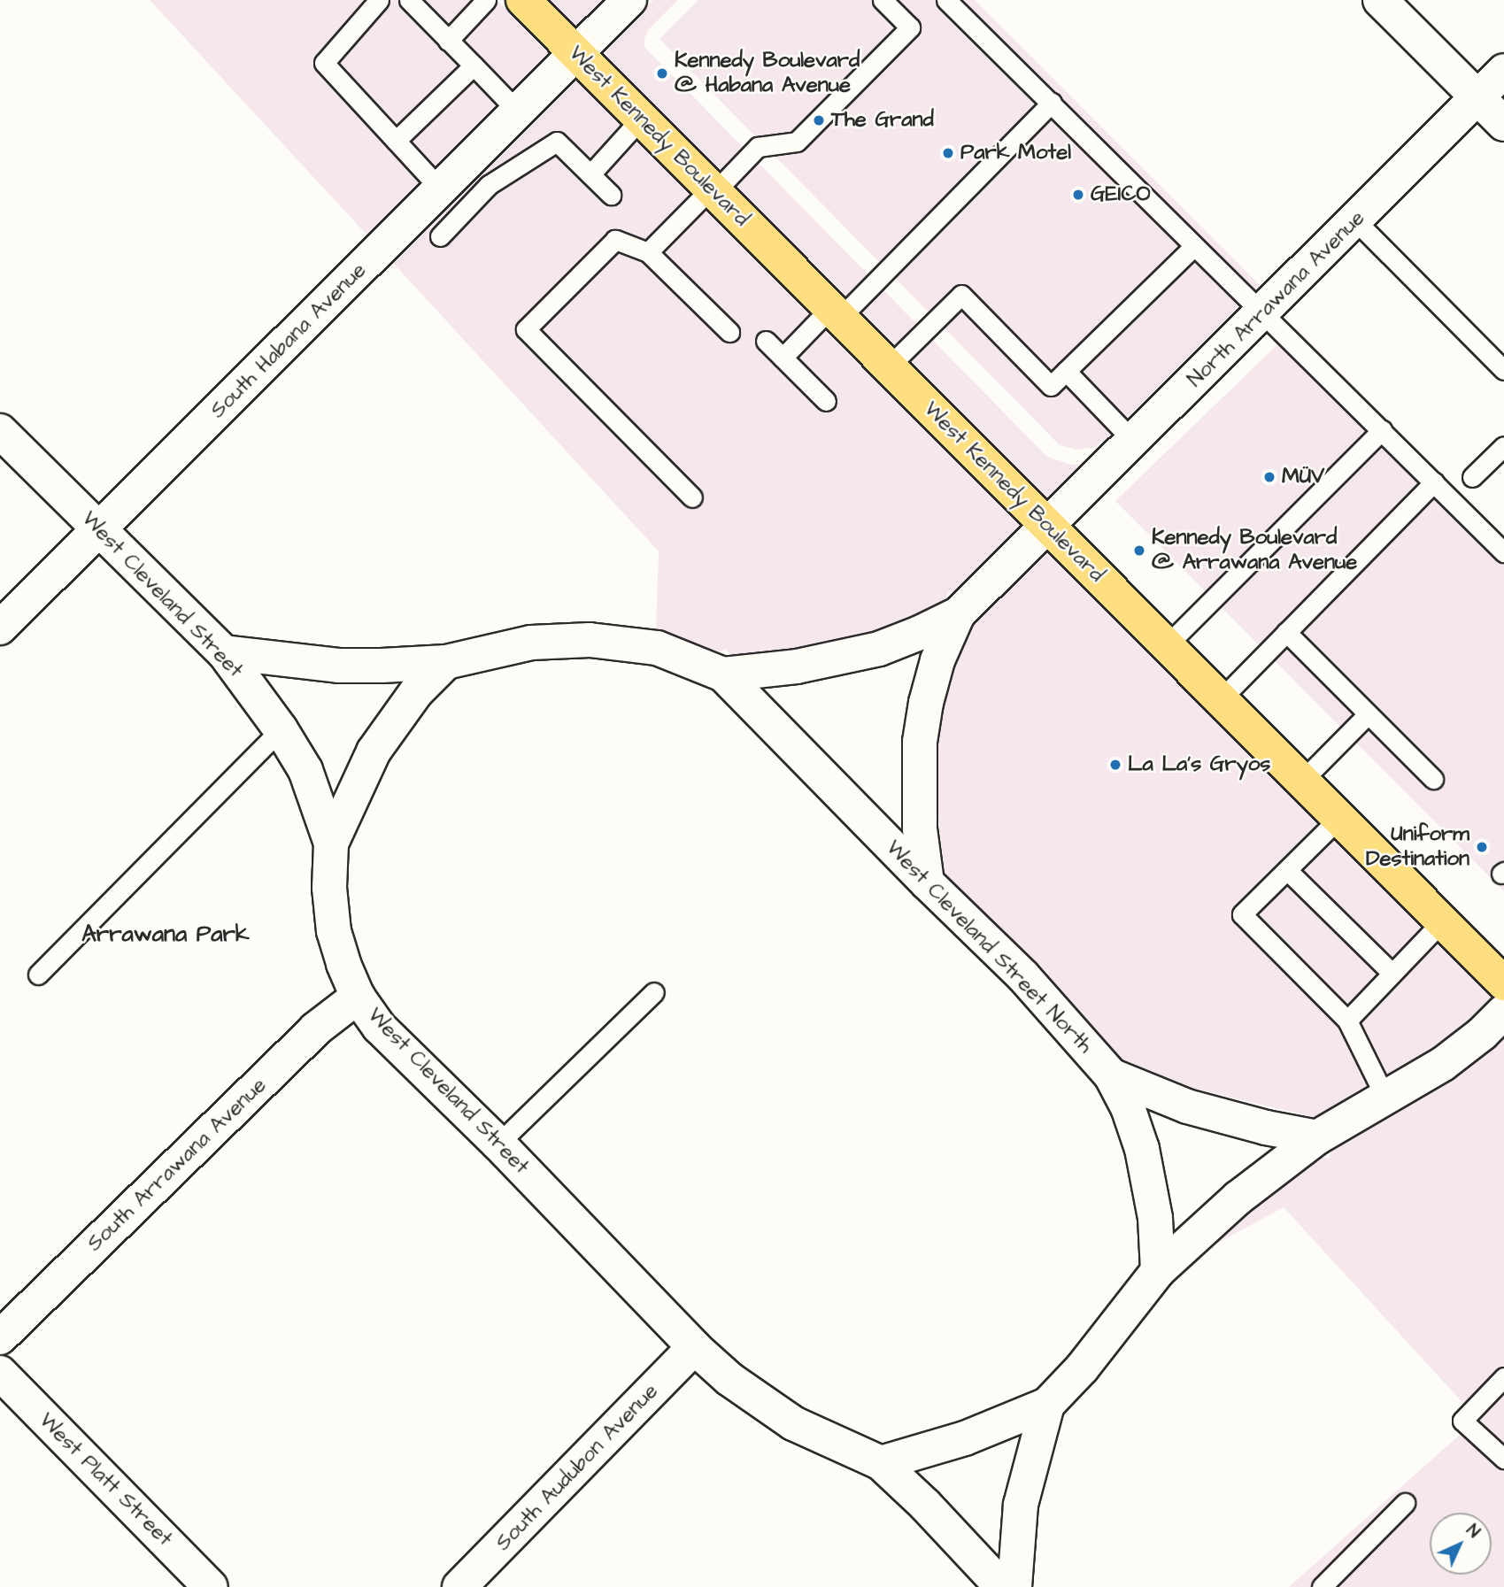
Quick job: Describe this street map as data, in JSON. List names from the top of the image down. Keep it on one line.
{"streets":{"main road":["West Kennedy Boulevard"],"street":["North Arrawana Avenue","South Habana Avenue","West Cleveland Street","West Cleveland Street North","South Arrawana Avenue","South Audubon Avenue","West Platt Street"]},"crossings":[["West Kennedy Boulevard","North Arrawana Avenue"],["West Kennedy Boulevard","South Habana Avenue"],["South Habana Avenue","West Cleveland Street"],["West Cleveland Street","South Arrawana Avenue"],["West Cleveland Street","South Audubon Avenue"]],"districts":["Arrawana Park"],"places":["Kennedy Boulevard @ Habana Avenue","The Grand","Park Motel","GEICO","MÜV","Kennedy Boulevard @ Arrawana Avenue","La La's Gryos","Uniform Destination"],"north":"top right"}
